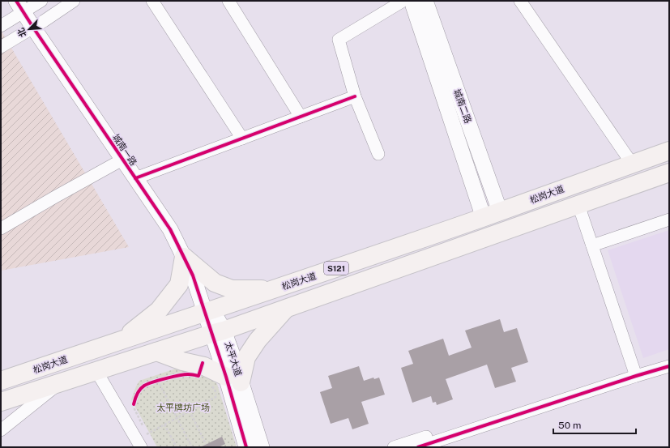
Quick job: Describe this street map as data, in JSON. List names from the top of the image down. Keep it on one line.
{"streets":{"main road":["松岗大道","S121"],"street":["城南二路","城南一路","太平大道"]},"crossings":[["城南二路","松岗大道"],["城南一路","松岗大道"]],"parks":["太平牌坊广场"],"scale_bar":"50 m","north":"bottom left"}
